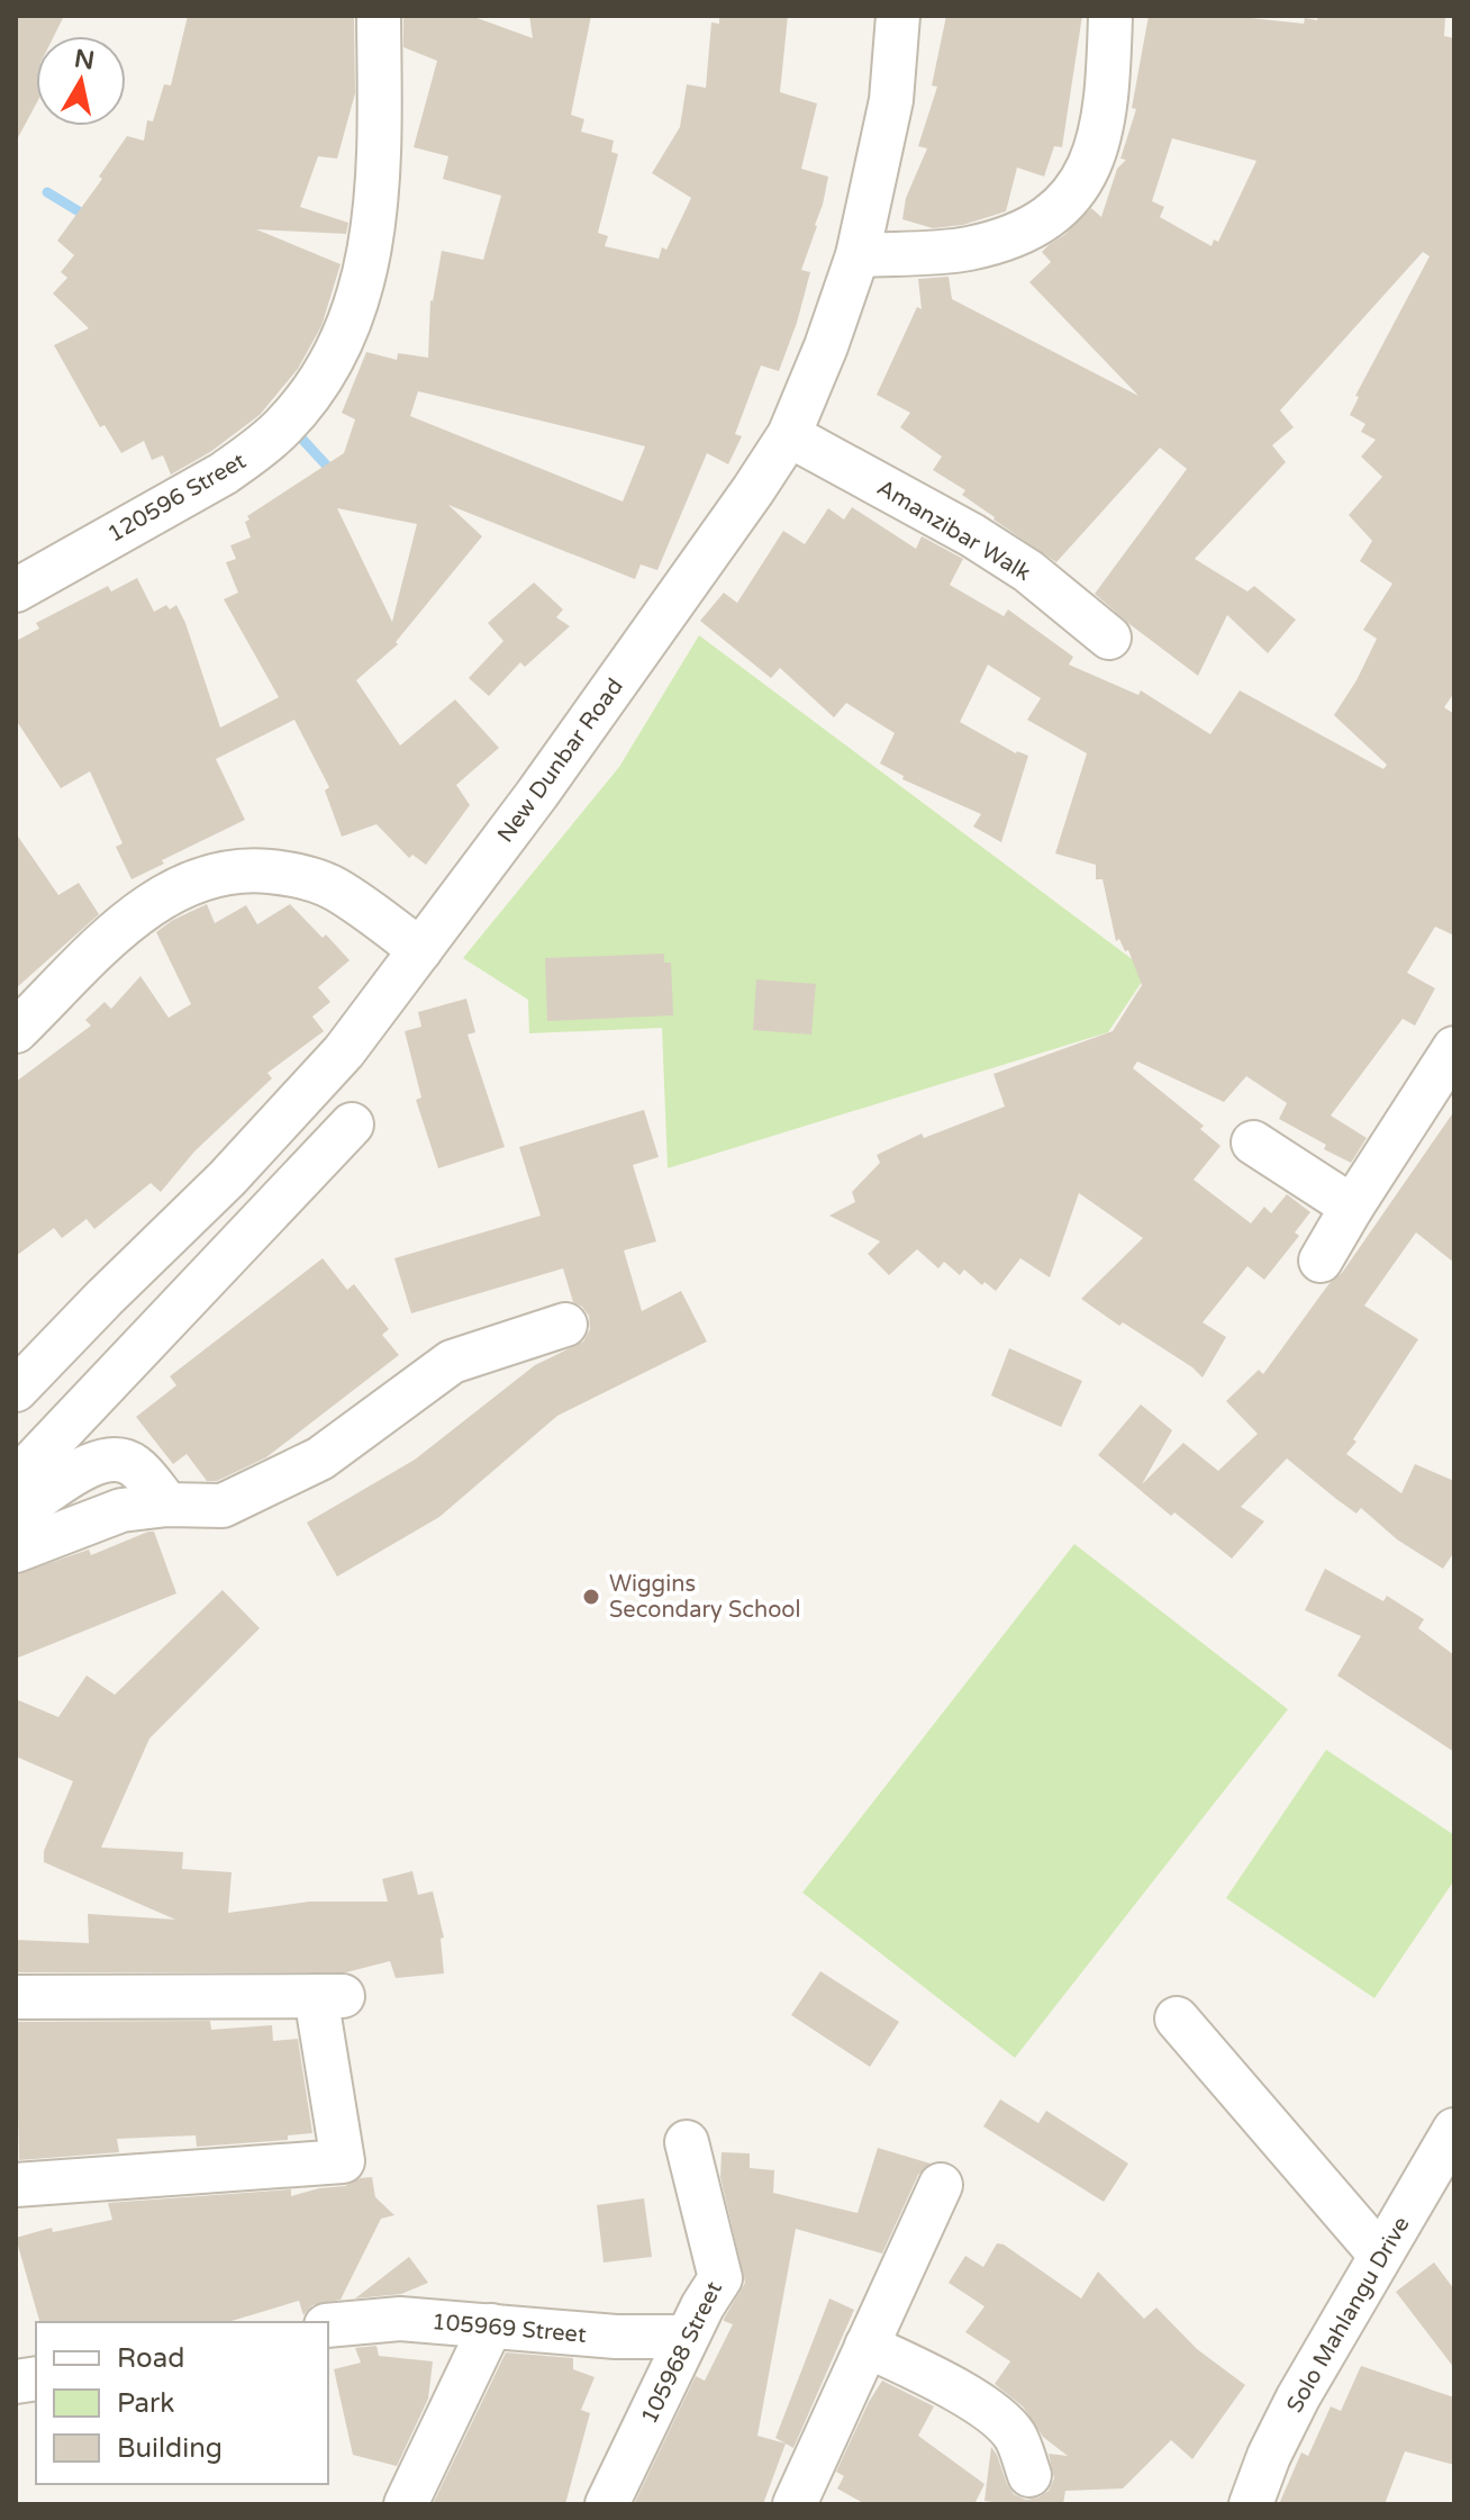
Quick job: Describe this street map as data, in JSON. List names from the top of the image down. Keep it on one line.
{"streets":{"street":["120596 Street","Amanzibar Walk","New Dunbar Road","Solo Mahlangu Drive","105969 Street","105968 Street"]},"crossings":[["Amanzibar Walk","New Dunbar Road"],["105969 Street","105968 Street"]],"places":["Wiggins Secondary School"],"legend":["Road","Park","Building"],"north":"top"}
